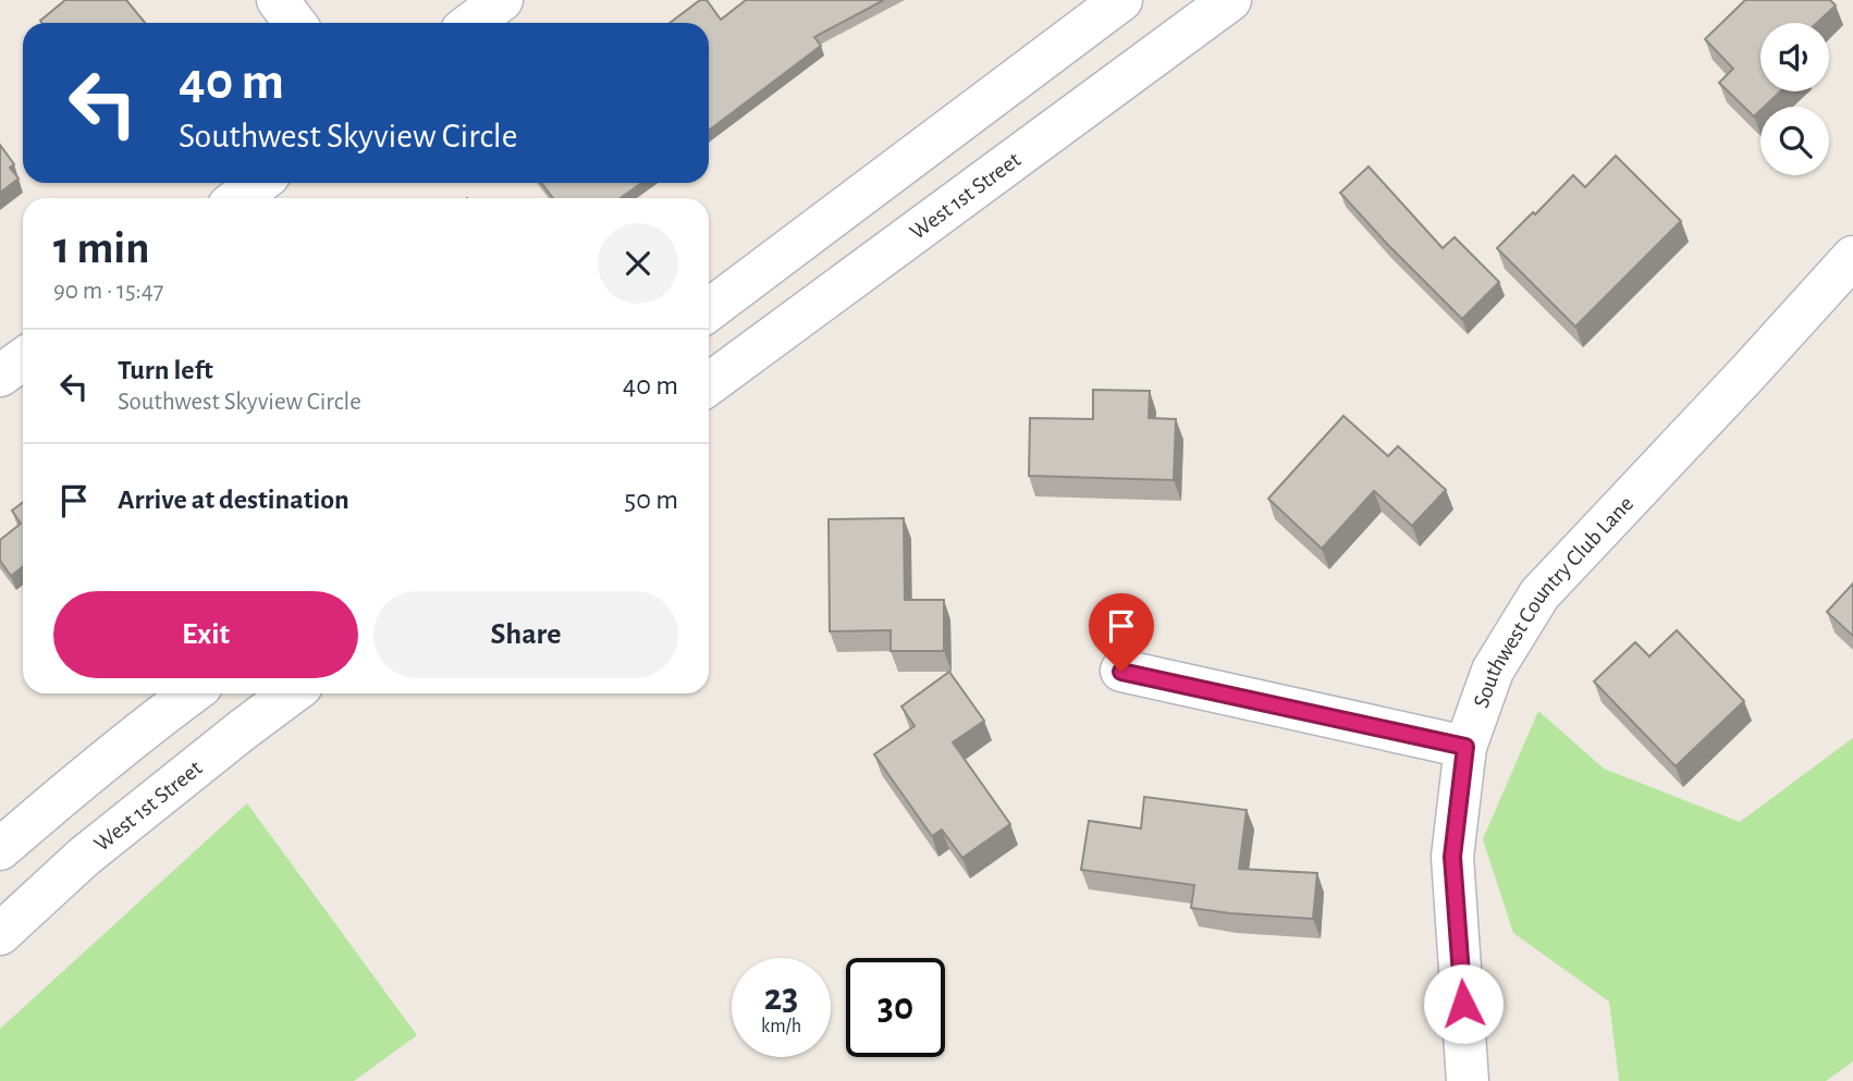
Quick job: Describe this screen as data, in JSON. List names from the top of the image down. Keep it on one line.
{"streets":{"main road":["West 1st Street","Southwest Country Club Lane"]},"page":{"turn":["40 m","Southwest Skyview Circle"],"heading":["1 min","90 m · 15:47"],"list":[{"name":"Turn left","note":"Southwest Skyview Circle","value":"40 m"},{"name":"Arrive at destination","value":"50 m"}],"buttons":["Exit","Share"],"speed":"23 km/h","limit":"30"}}
